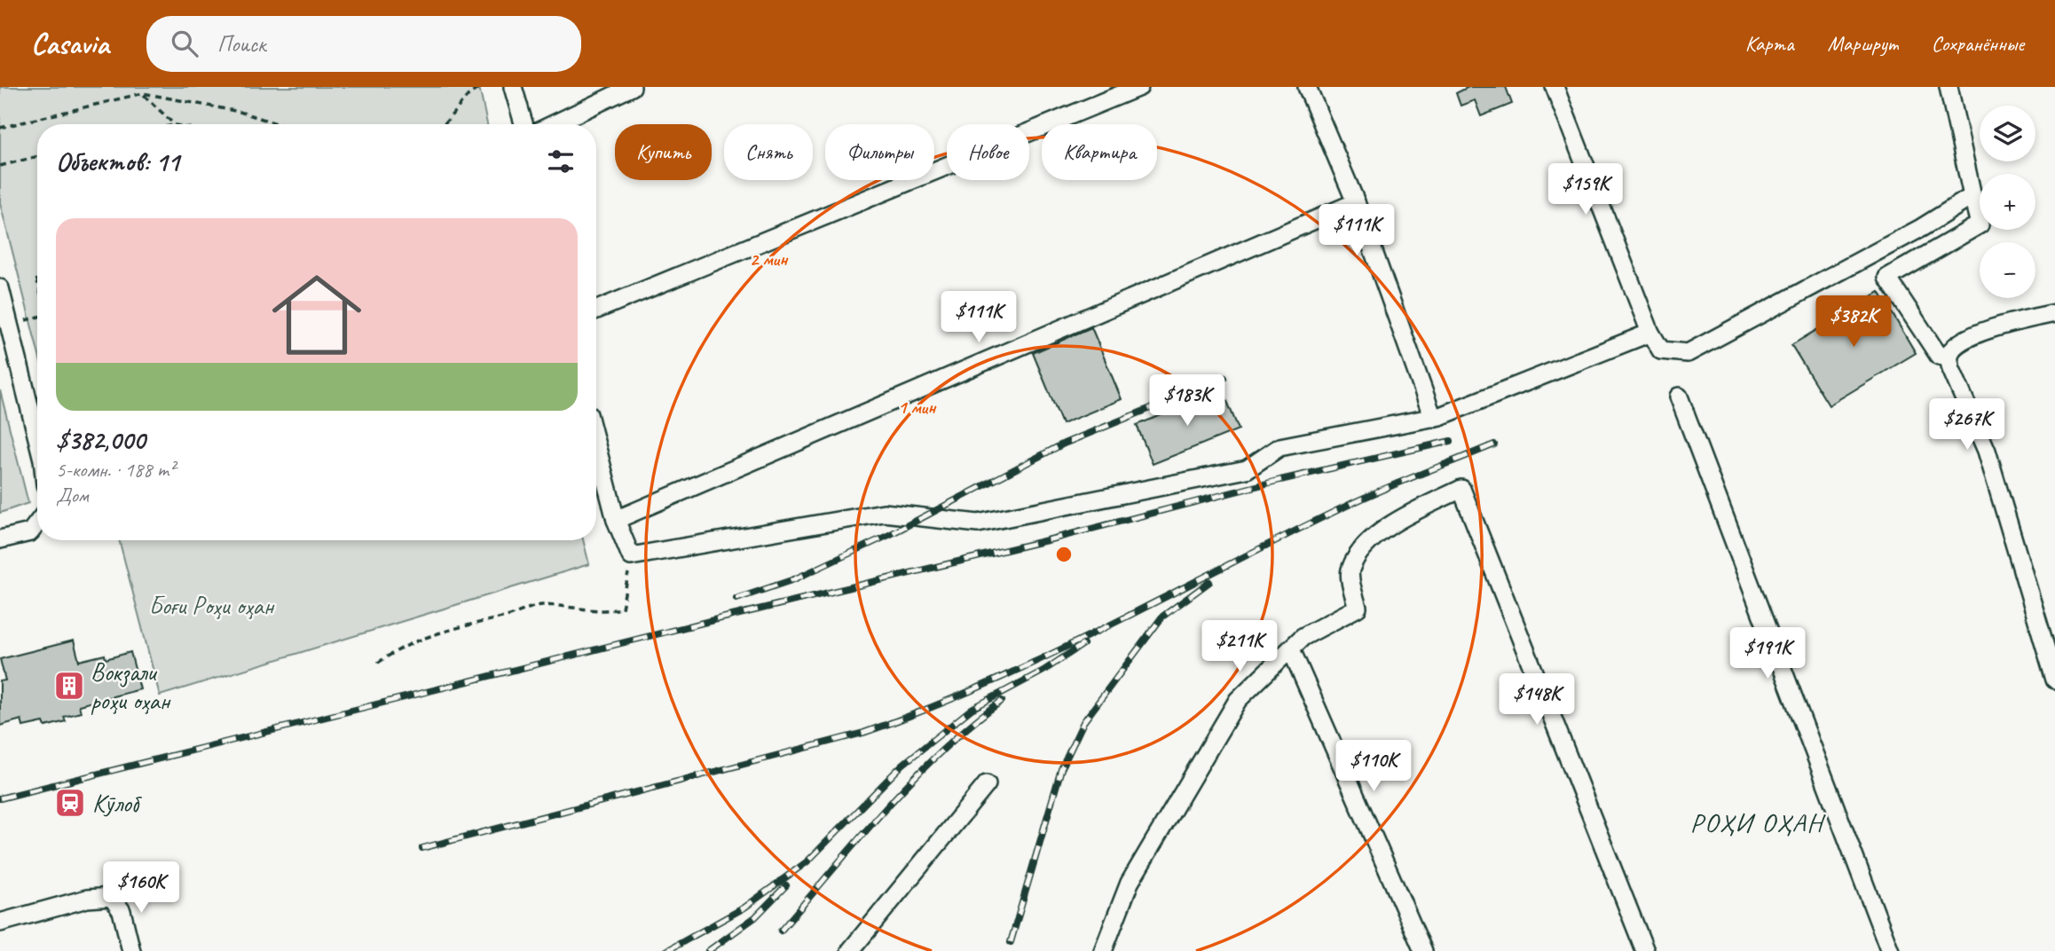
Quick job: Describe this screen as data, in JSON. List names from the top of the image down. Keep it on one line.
{"districts":["РОҲИ ОҲАН"],"parks":["Боғи Роҳи оҳан"],"places":{"building":["Вокзали роҳи оҳан"],"station":["Кӯлоб"]},"page":{"header":"Casavia","search":"Поиск","nav":["Карта","Маршрут","Сохранённые"],"map_buttons":["+","−"],"chip":["Купить","Снять","Фильтры","Новое","Квартира"],"heading":"Объектов: 11","price":["$159K","$111K","$111K","$382K","$183K","$267K","$211K","$191K","$148K","$110K","$160K"],"list":[{"name":"$382,000","note":"5-комн. · 188 m² · Дом"}]},"rings":["2 мин","1 мин"]}
